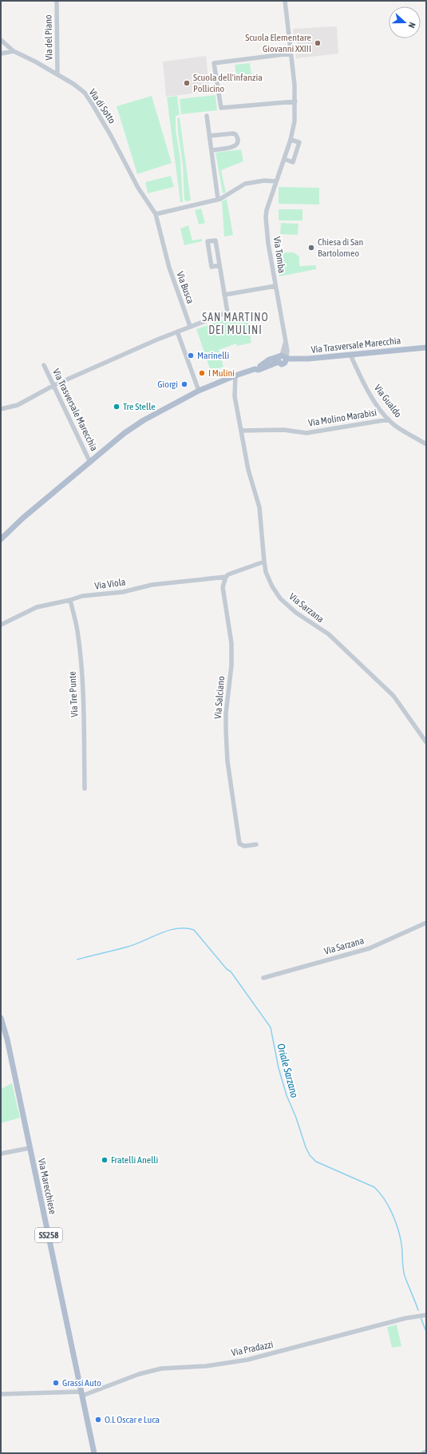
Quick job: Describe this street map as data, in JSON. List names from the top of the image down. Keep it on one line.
{"streets":{"main road":["Via Trasversale Marecchia","Via Marecchiese","SS258"],"street":["Via del Piano","Via di Sotto","Via Tomba","Via Busca","Via Gualdo","Via Molino Marabisi","Via Viola","Via Sarzana","Via Tre Punte","Via Salciano","Via Pradazzi"]},"crossings":[["Via del Piano","Via di Sotto"],["Via di Sotto","Via Busca"],["Via Tomba","Via Trasversale Marecchia"],["Via Trasversale Marecchia","Via Gualdo"],["Via Trasversale Marecchia","Via Sarzana"],["Via Gualdo","Via Molino Marabisi"],["Via Molino Marabisi","Via Sarzana"],["Via Viola","Via Tre Punte"],["Via Viola","Via Salciano"],["Via Marecchiese","Via Pradazzi"]],"districts":["SAN MARTINO DEI MULINI"],"water":["Oriale Sarzano"],"places":["Scuola Elementare Giovanni XXIII","Scuola dell'infanzia Pollicino","Chiesa di San Bartolomeo","Marinelli","I Mulini","Giorgi","Tre Stelle","Fratelli Anelli","Grassi Auto","O.L Oscar e Luca"],"north":"right"}
